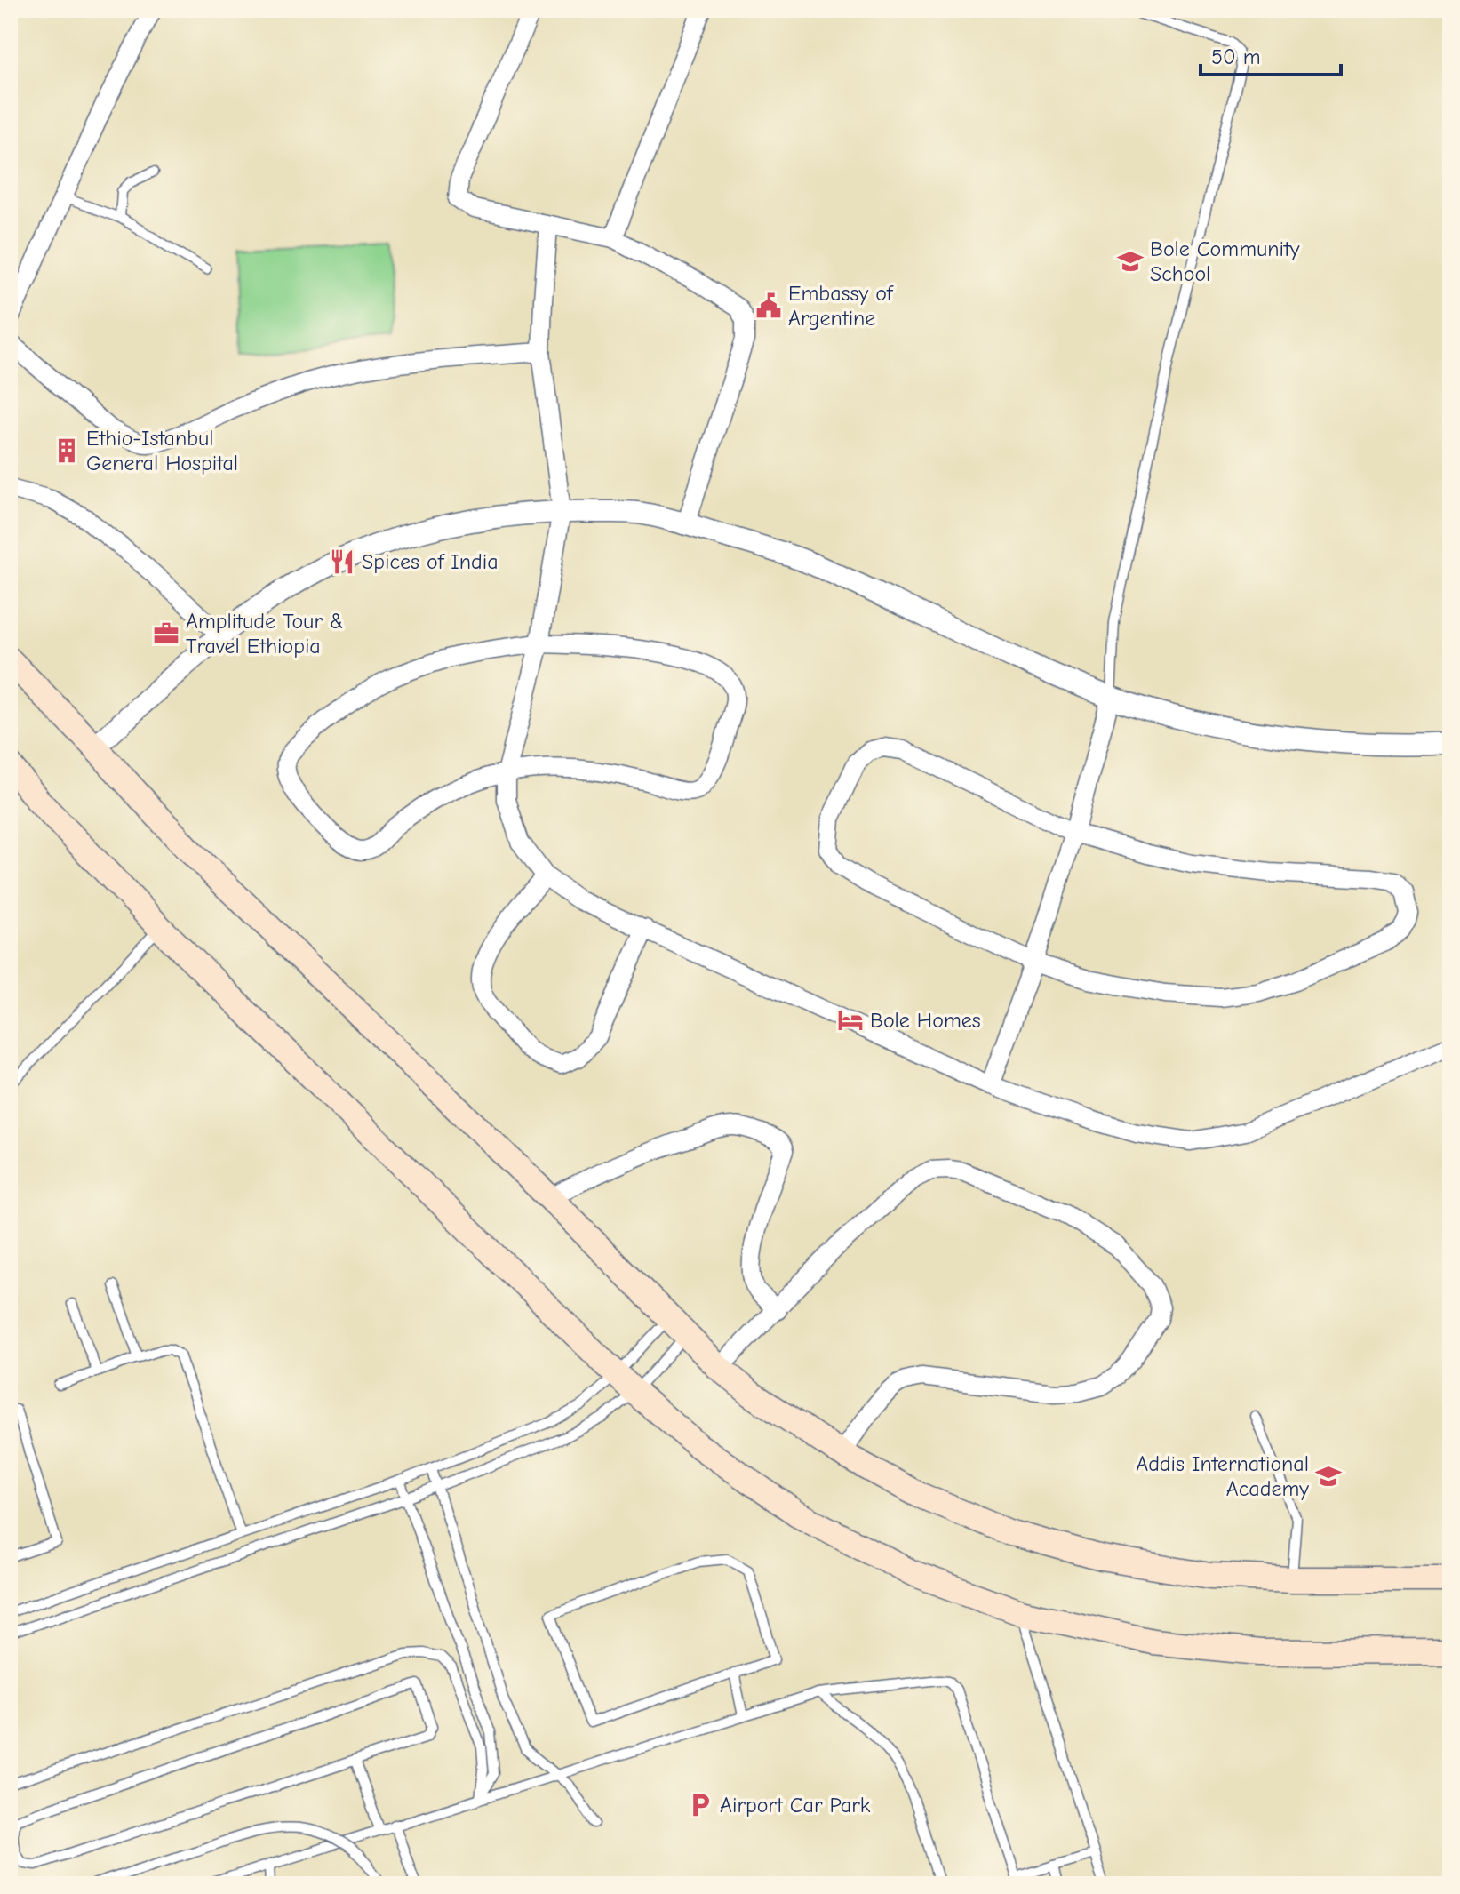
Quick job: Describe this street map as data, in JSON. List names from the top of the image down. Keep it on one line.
{"places":{"school or university":["Bole Community School","Addis International Academy"],"public building":["Embassy of Argentine"],"building":["Ethio-Istanbul General Hospital"],"restaurant":["Spices of India"],"office":["Amplitude Tour & Travel Ethiopia"],"hotel":["Bole Homes"],"parking":["Airport Car Park"]},"scale_bar":"50 m"}
